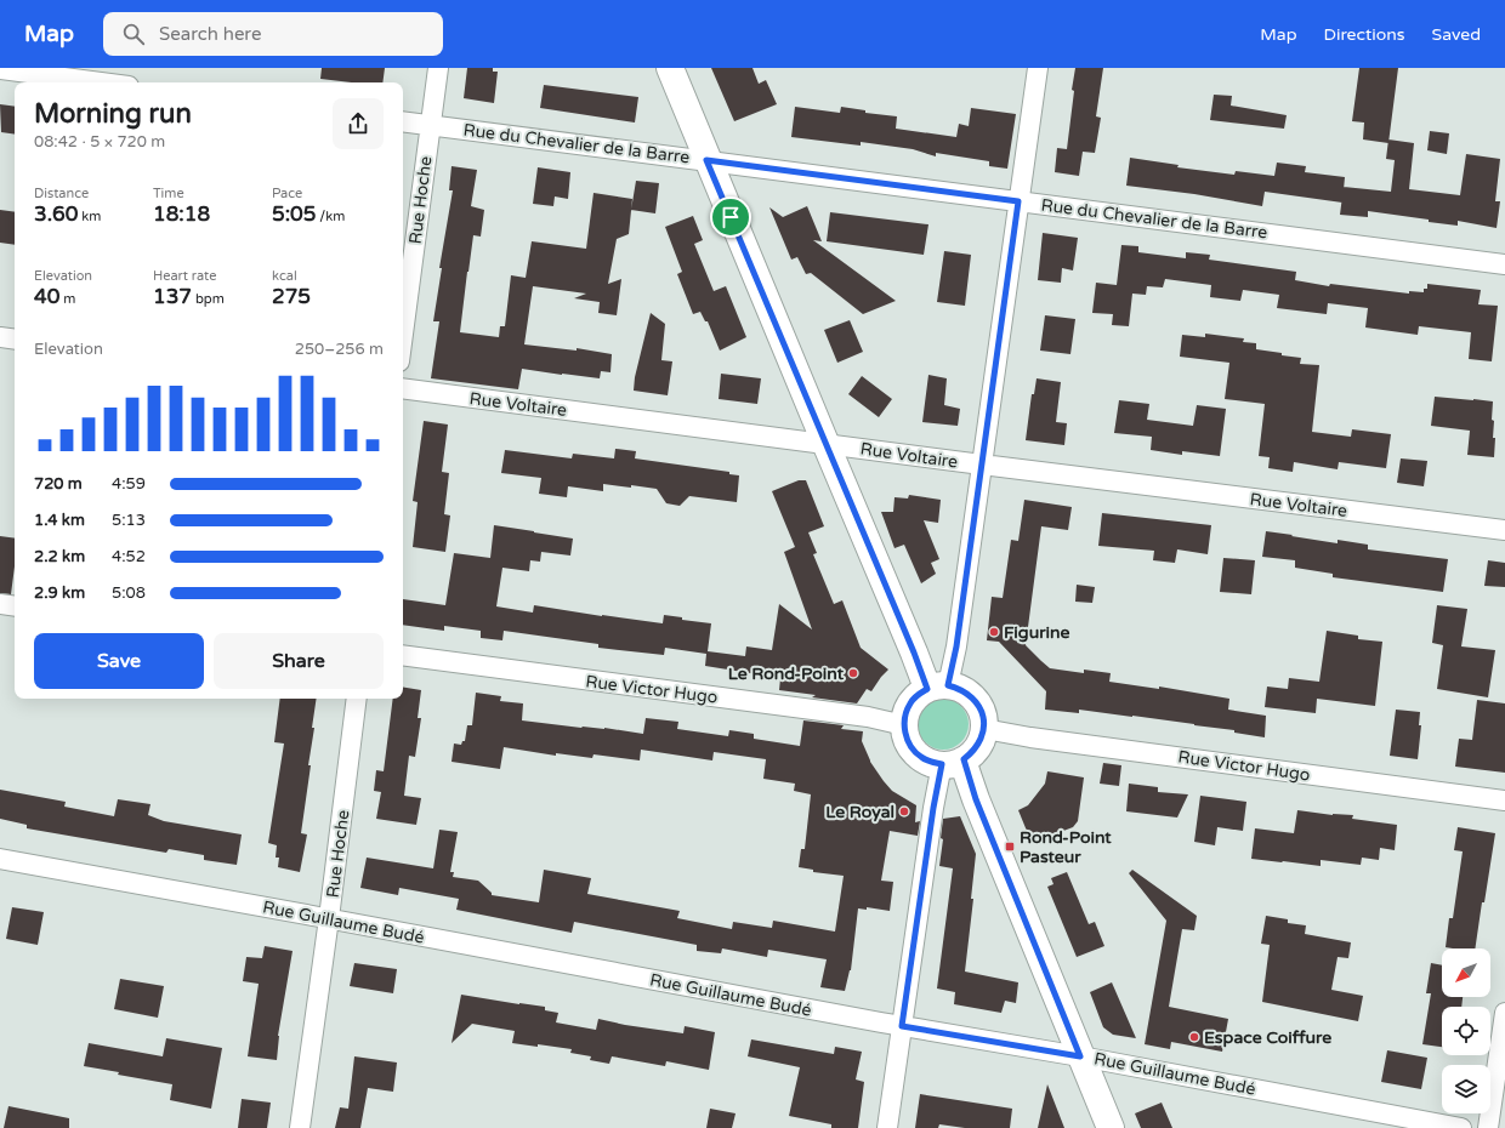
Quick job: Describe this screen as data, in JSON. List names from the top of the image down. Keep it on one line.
{"streets":{"street":["Rue du Chevalier de la Barre","Rue Hoche","Rue Voltaire","Rue Victor Hugo","Rue Guillaume Budé"]},"crossings":[["Rue du Chevalier de la Barre","Rue Hoche"],["Rue Hoche","Rue Guillaume Budé"]],"places":{"other":["Figurine","Le Rond-Point","Le Royal","Espace Coiffure"],"transit":["Rond-Point Pasteur"]},"north":"bottom left","page":{"header":"Map","search":"Search here","nav":["Map","Directions","Saved"],"heading":["Morning run","08:42 · 5 × 720 m"],"stats":[["Distance","3.60 km"],["Time","18:18"],["Pace","5:05 /km"],["Elevation","40 m"],["Heart rate","137 bpm"],["kcal","275"]],"chart":["Elevation","250–256 m"],"list":[{"name":"720 m","note":"4:59"},{"name":"1.4 km","note":"5:13"},{"name":"2.2 km","note":"4:52"},{"name":"2.9 km","note":"5:08"}],"buttons":["Save","Share"]}}
